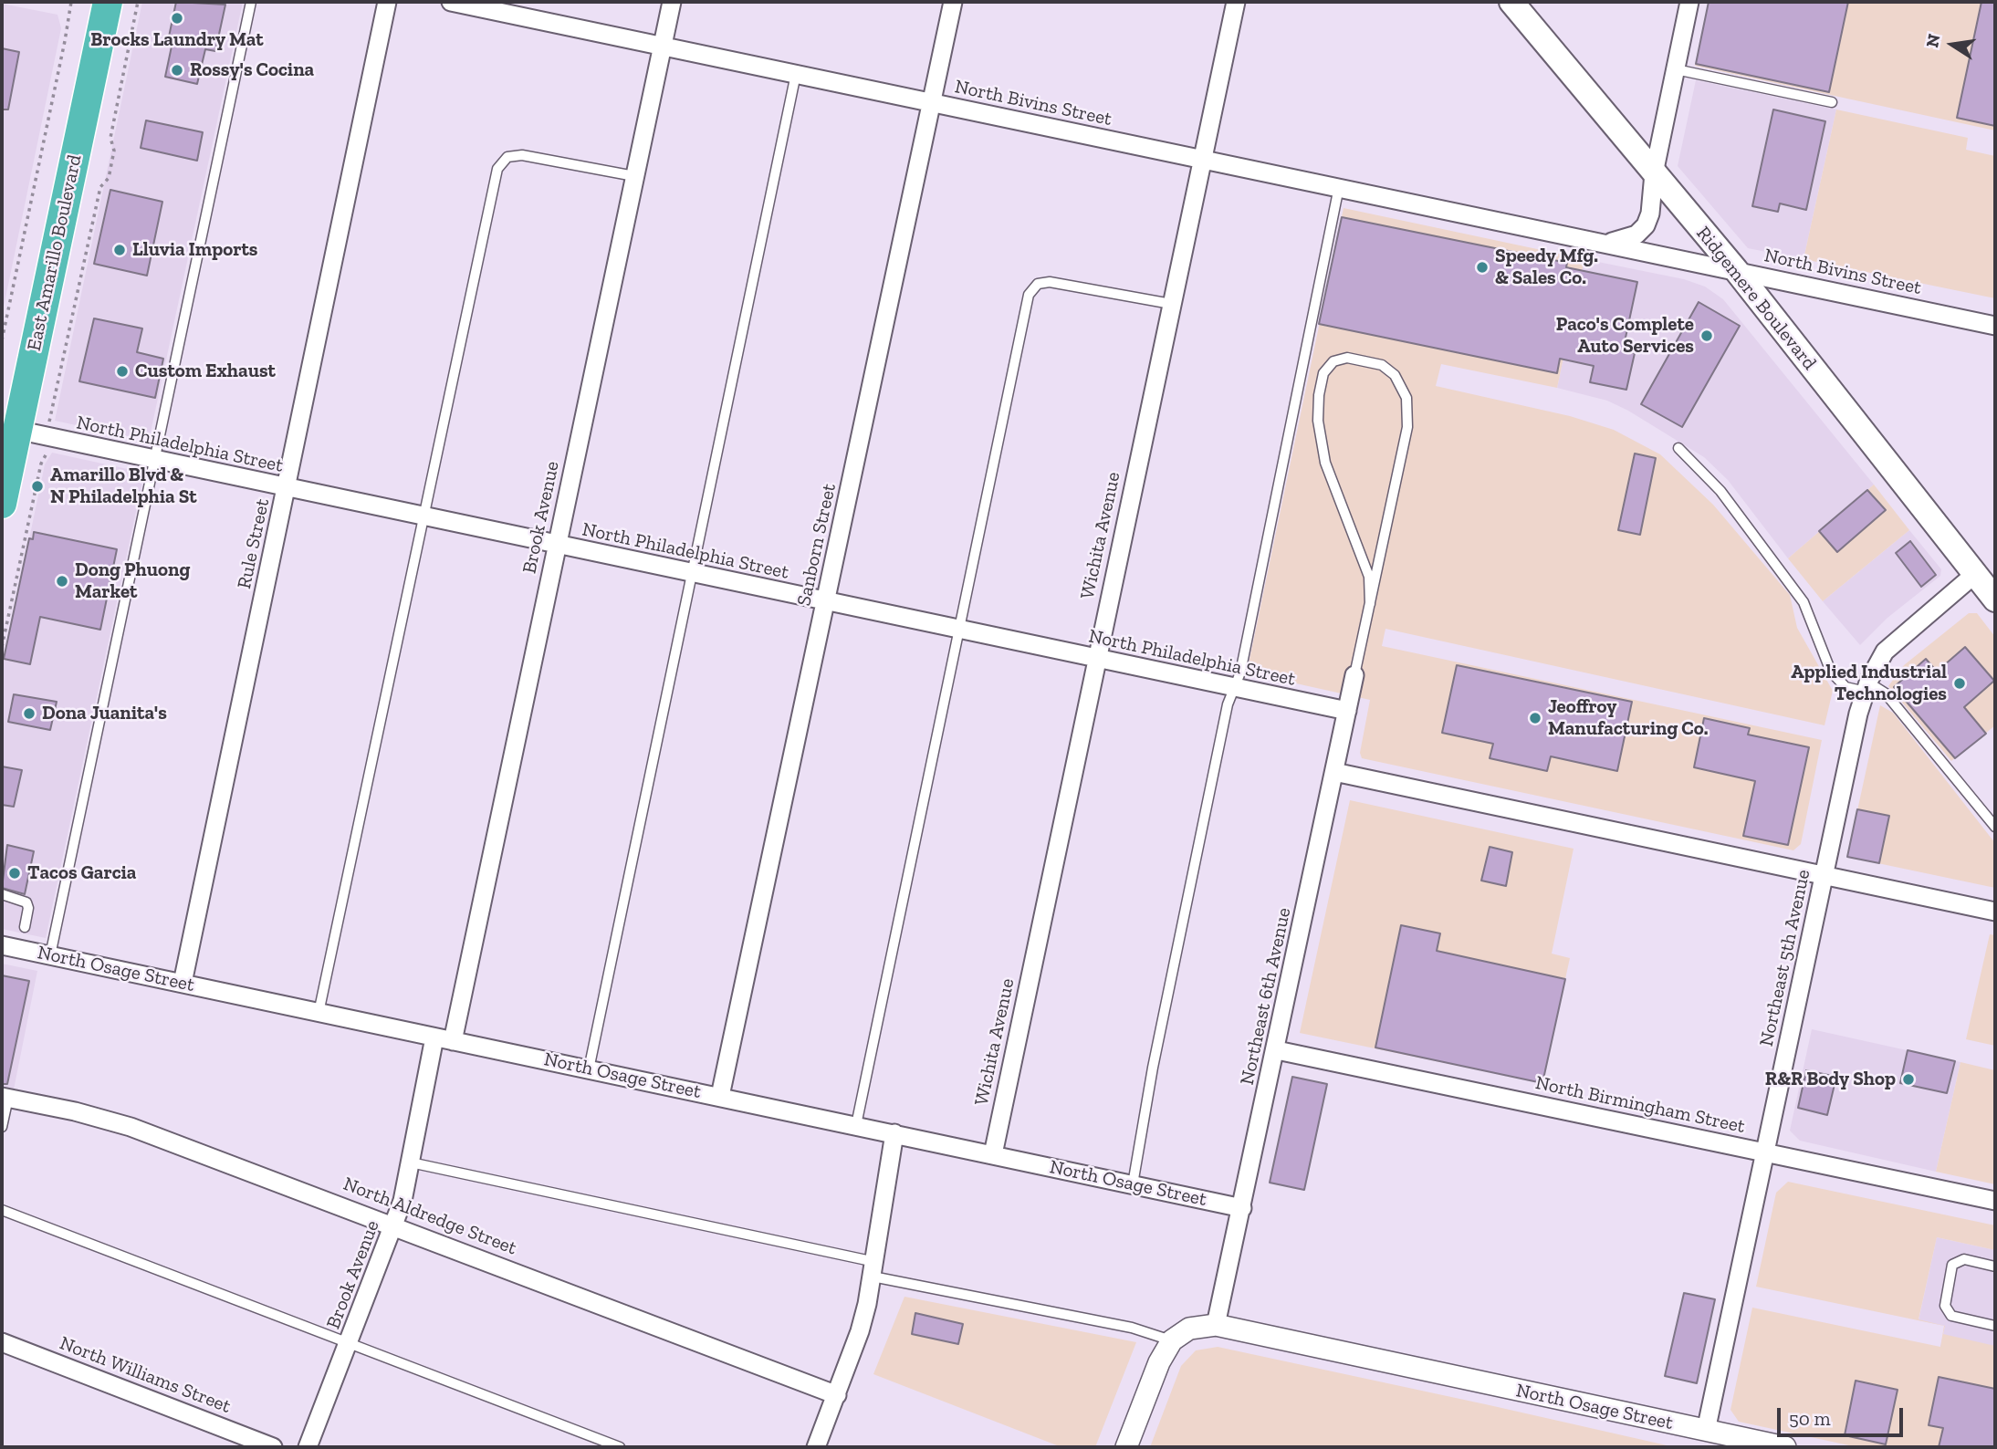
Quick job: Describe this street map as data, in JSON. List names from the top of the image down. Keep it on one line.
{"streets":{"highway":["East Amarillo Boulevard"],"main road":["Ridgemere Boulevard"],"street":["North Bivins Street","North Philadelphia Street","Brook Avenue","Wichita Avenue","Rule Street","Sanborn Street","Northeast 5th Avenue","North Osage Street","Northeast 6th Avenue","North Birmingham Street","North Aldredge Street","North Williams Street"]},"crossings":[["North Bivins Street","Ridgemere Boulevard"],["North Bivins Street","Brook Avenue"],["North Bivins Street","Wichita Avenue"],["North Bivins Street","Sanborn Street"],["East Amarillo Boulevard","North Philadelphia Street"],["Ridgemere Boulevard","Northeast 5th Avenue"],["North Philadelphia Street","Brook Avenue"],["North Philadelphia Street","Wichita Avenue"],["North Philadelphia Street","Rule Street"],["North Philadelphia Street","Sanborn Street"],["North Philadelphia Street","Northeast 6th Avenue"],["Brook Avenue","North Osage Street"],["Brook Avenue","North Aldredge Street"],["Wichita Avenue","North Osage Street"],["Rule Street","North Osage Street"],["Sanborn Street","North Osage Street"],["Northeast 5th Avenue","North Osage Street"],["Northeast 5th Avenue","North Birmingham Street"],["North Osage Street","Northeast 6th Avenue"],["Northeast 6th Avenue","North Birmingham Street"]],"places":["Brocks Laundry Mat","Rossy's Cocina","Lluvia Imports","Speedy Mfg. & Sales Co.","Paco's Complete Auto Services","Custom Exhaust","Amarillo Blvd & N Philadelphia St","Dong Phuong Market","Applied Industrial Technologies","Dona Juanita's","Jeoffroy Manufacturing Co.","Tacos Garcia","R&R Body Shop"],"scale_bar":"50 m","north":"left"}
